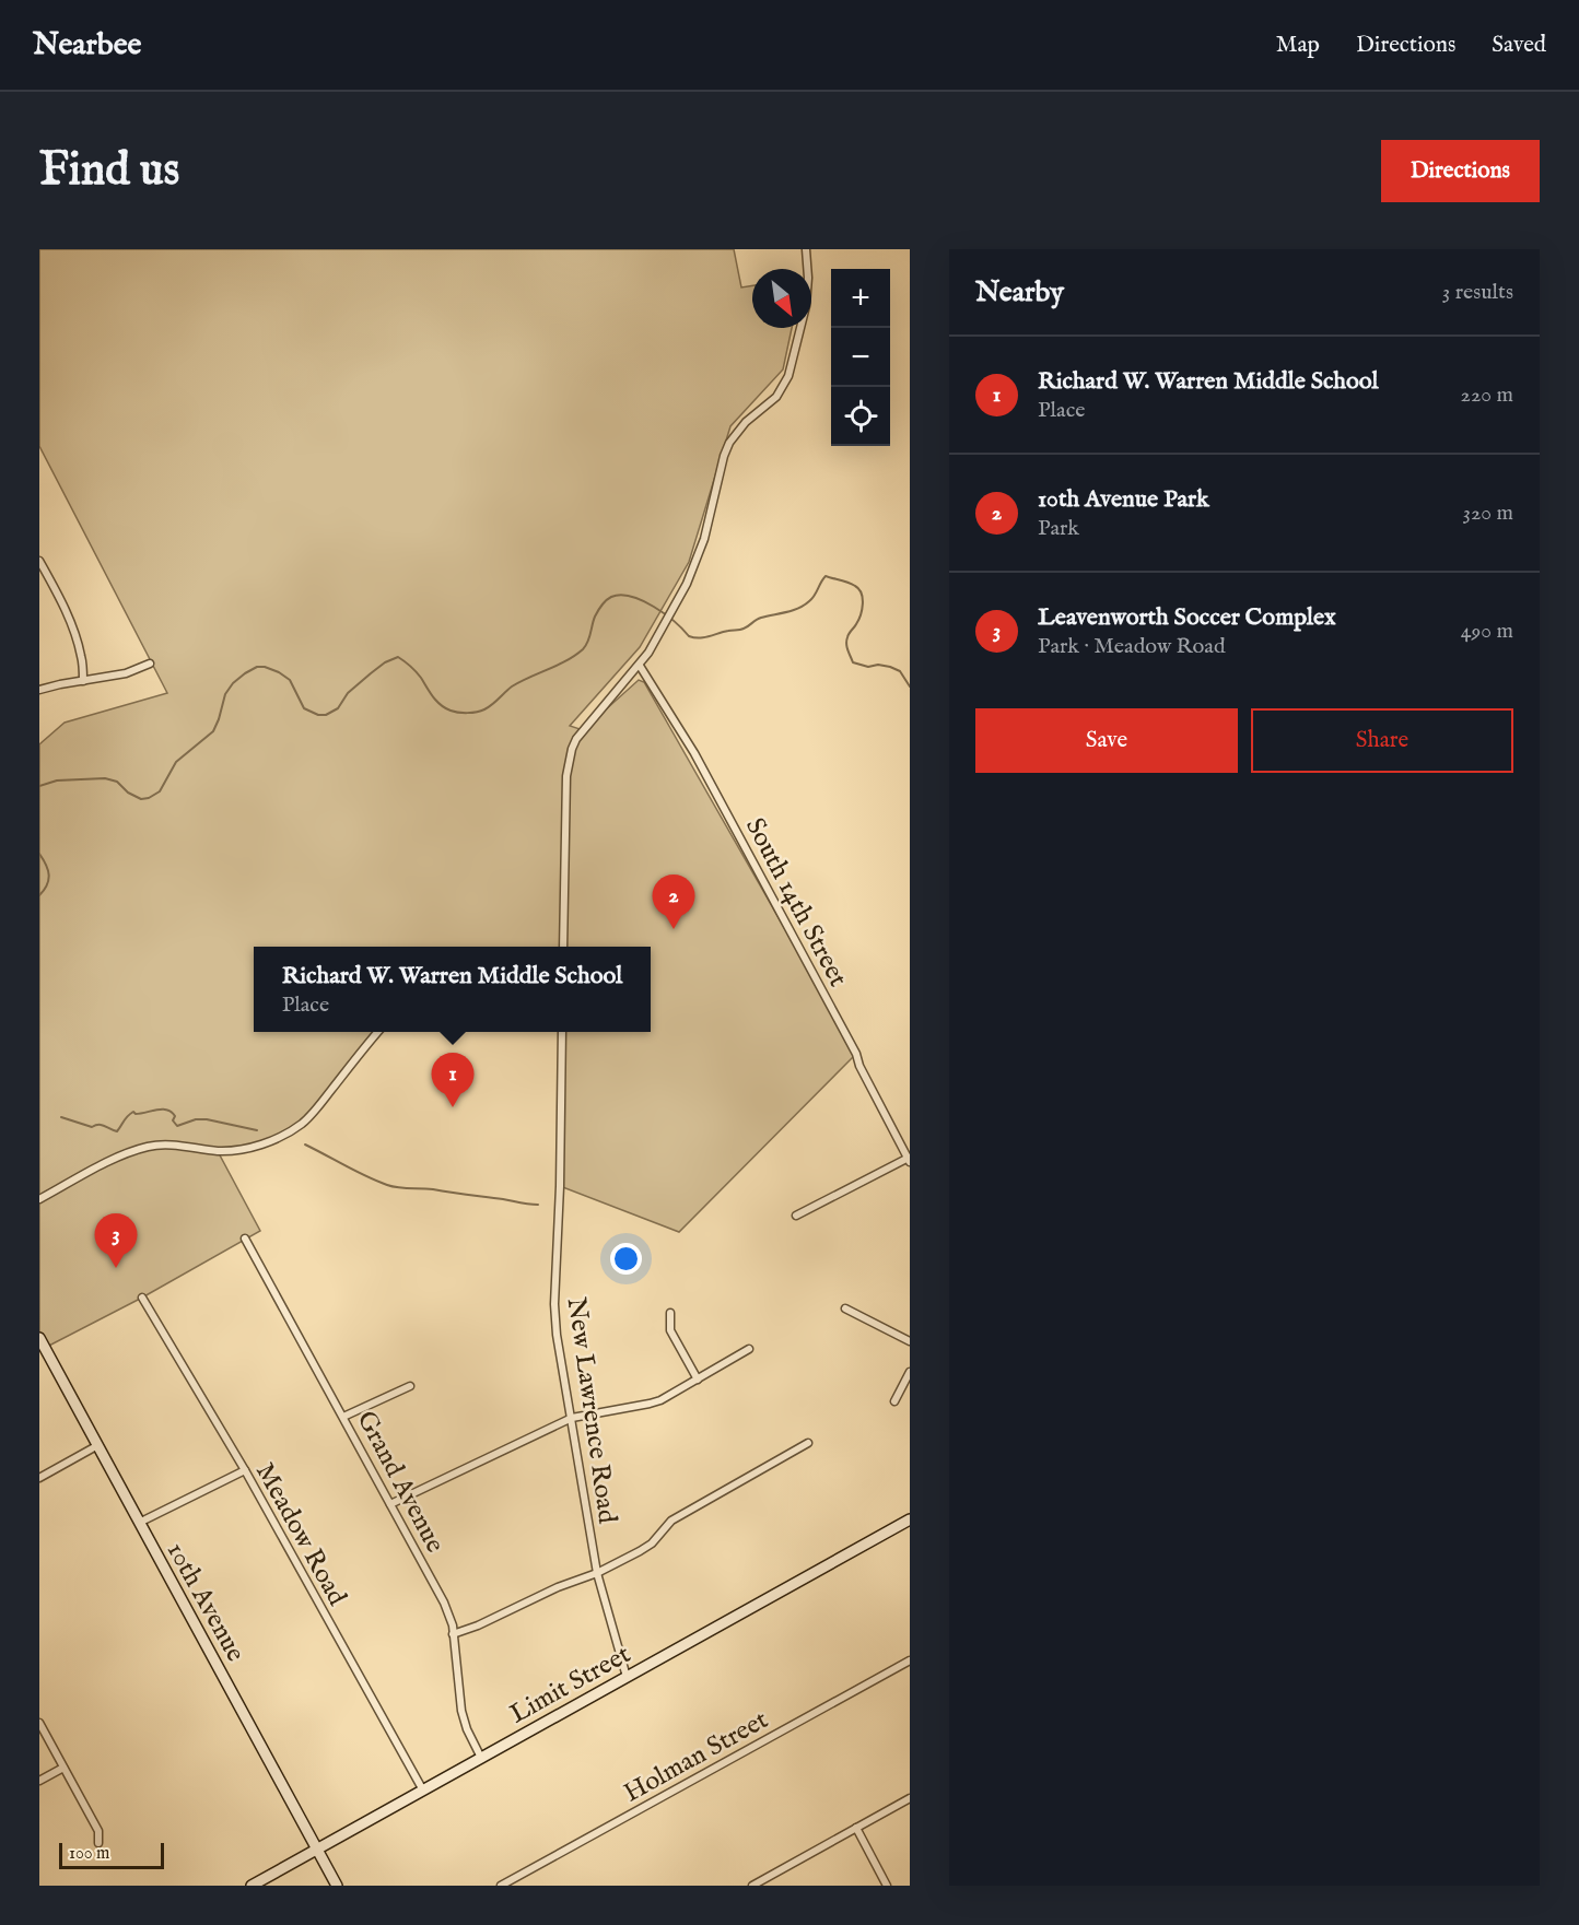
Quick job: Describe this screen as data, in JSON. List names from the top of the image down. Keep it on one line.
{"streets":{"street":["South 14th Street","New Lawrence Road","Grand Avenue","Meadow Road","10th Avenue","Limit Street","Holman Street"]},"crossings":[["New Lawrence Road","Limit Street"],["Grand Avenue","Limit Street"],["Meadow Road","Limit Street"],["10th Avenue","Limit Street"]],"scale_bar":"100 m","north":"bottom right","page":{"header":"Nearbee","nav":["Map","Directions","Saved"],"buttons":["Directions",["Save","Share"]],"title":"Find us","heading":["Nearby","3 results"],"map_buttons":["+","−"],"list":[{"mark":"1","name":"Richard W. Warren Middle School","note":"Place","value":"220 m"},{"mark":"2","name":"10th Avenue Park","note":"Park","value":"320 m"},{"mark":"3","name":"Leavenworth Soccer Complex","note":"Park · Meadow Road","value":"490 m"}],"pins":["2","1","3"],"popup":["Richard W. Warren Middle School","Place"],"scale":"100 m"}}
